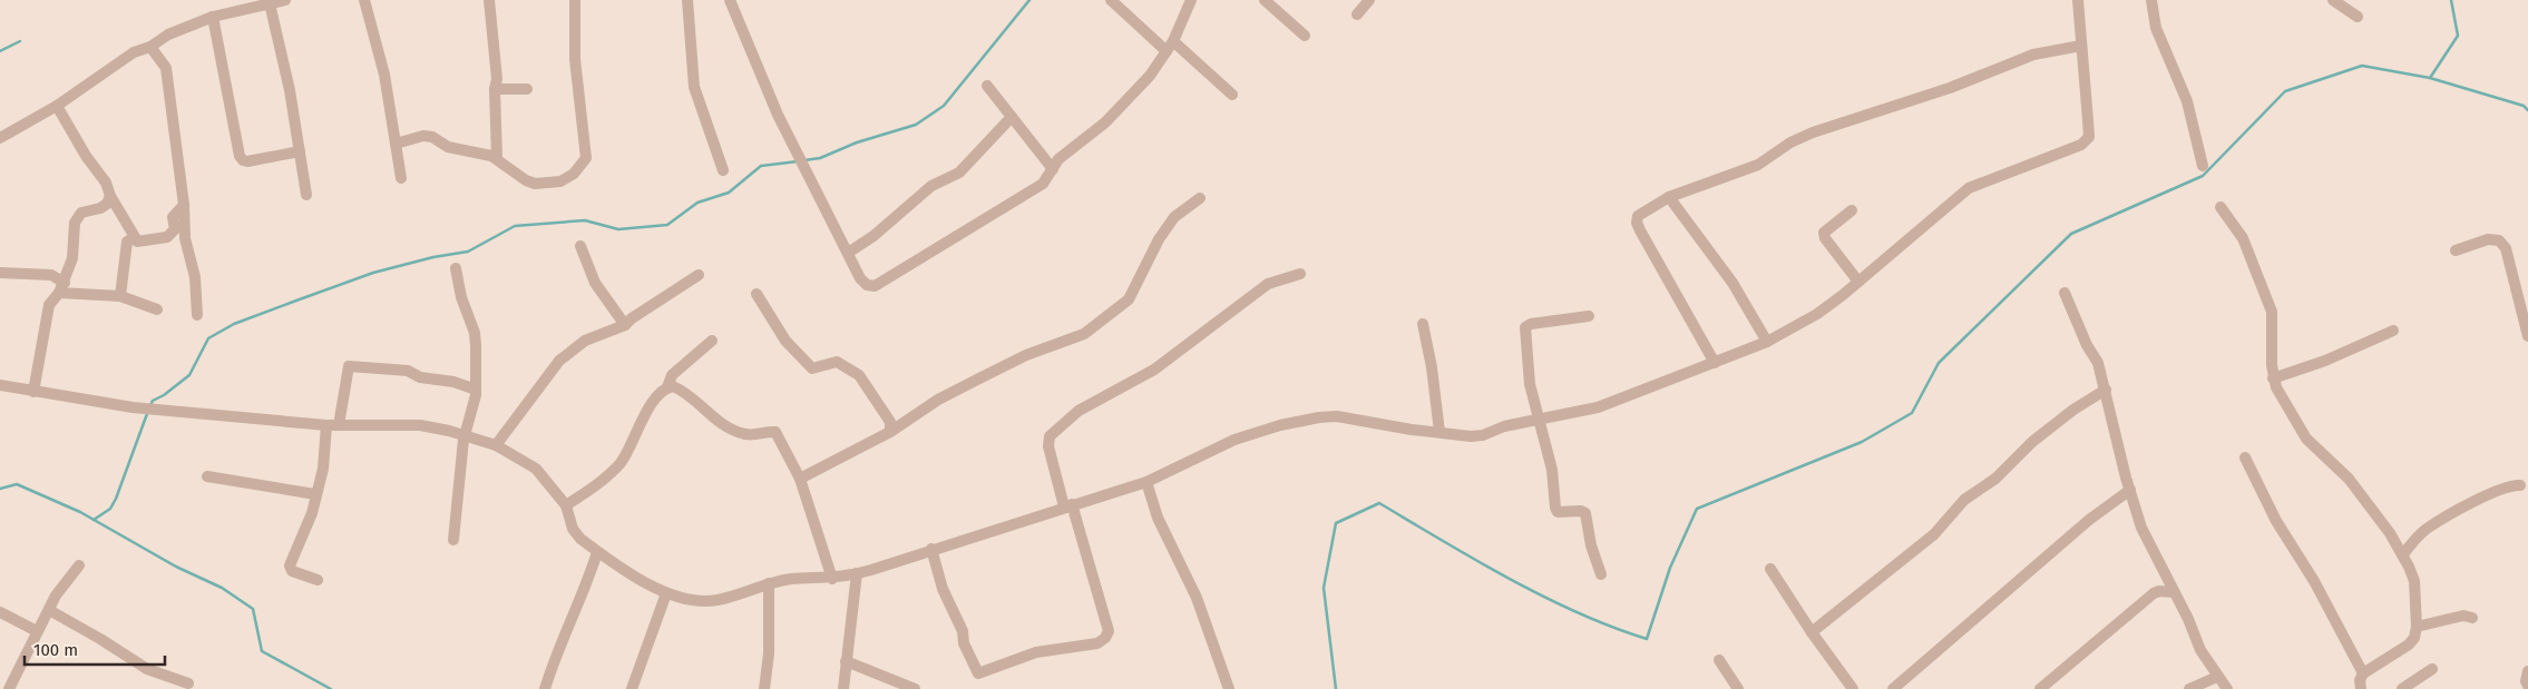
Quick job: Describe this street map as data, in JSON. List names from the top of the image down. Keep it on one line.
{"scale_bar":"100 m"}
